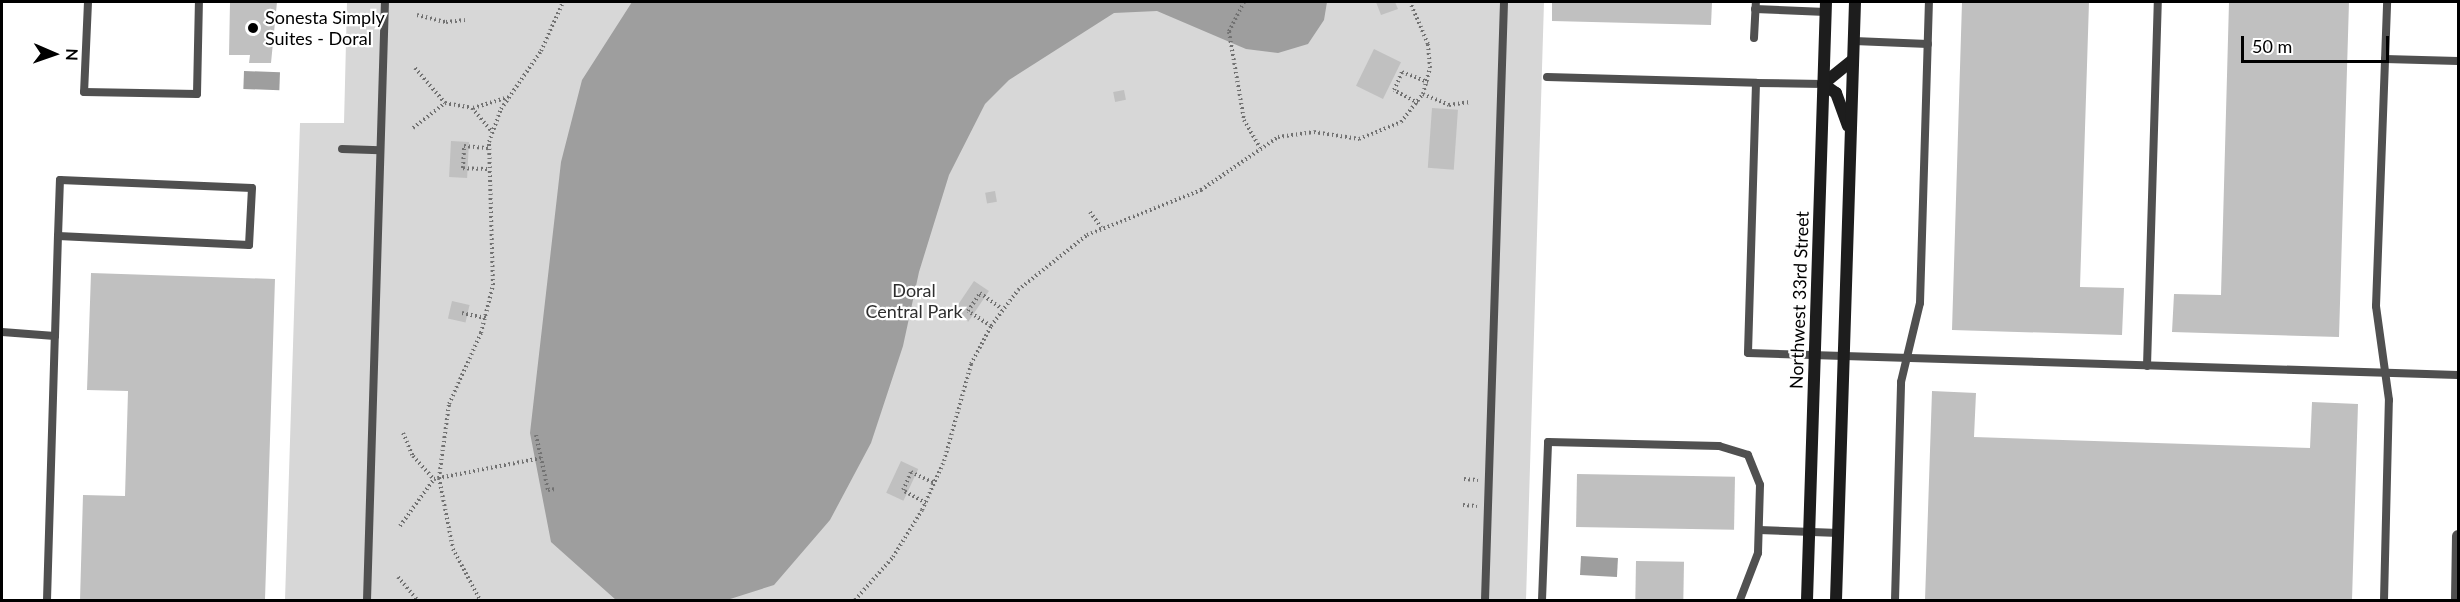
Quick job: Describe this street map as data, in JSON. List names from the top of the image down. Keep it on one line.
{"streets":{"street":["Northwest 33rd Street"]},"parks":["Doral Central Park"],"places":["Sonesta Simply Suites - Doral"],"scale_bar":"50 m","north":"right"}
